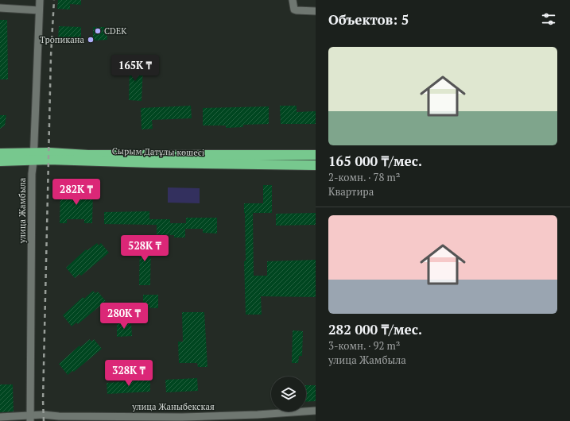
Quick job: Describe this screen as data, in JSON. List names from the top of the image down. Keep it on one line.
{"streets":{"highway":["Сырым Датұлы көшесі"],"street":["улица Жамбыла","улица Жаныбекская"]},"crossings":[["Сырым Датұлы көшесі","улица Жамбыла"],["улица Жамбыла","улица Жаныбекская"]],"places":["CDEK","Тропикана"],"page":{"heading":"Объектов: 5","list":[{"name":"165 000 ₸/мес.","note":"2-комн. · 78 m² · Квартира"},{"name":"282 000 ₸/мес.","note":"3-комн. · 92 m² · улица Жамбыла"}],"price":["165K ₸","282K ₸","528K ₸","280K ₸","328K ₸"]}}
